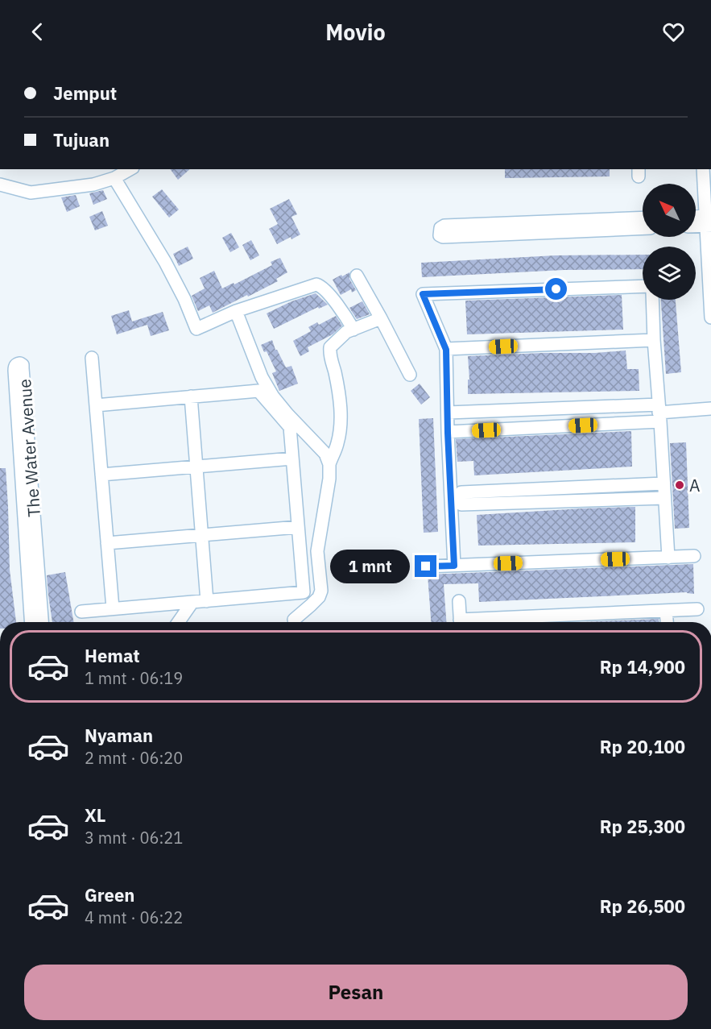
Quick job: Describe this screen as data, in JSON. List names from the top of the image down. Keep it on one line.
{"streets":{"street":["The Water Avenue"]},"places":["A"],"north":"top left","page":{"header":"Movio","banner":["Jemput","Tujuan"],"bubble":"1 mnt","list":[{"name":"Hemat","note":"1 mnt · 06:19","value":"Rp 14,900"},{"name":"Nyaman","note":"2 mnt · 06:20","value":"Rp 20,100"},{"name":"XL","note":"3 mnt · 06:21","value":"Rp 25,300"},{"name":"Green","note":"4 mnt · 06:22","value":"Rp 26,500"}],"buttons":"Pesan"}}
